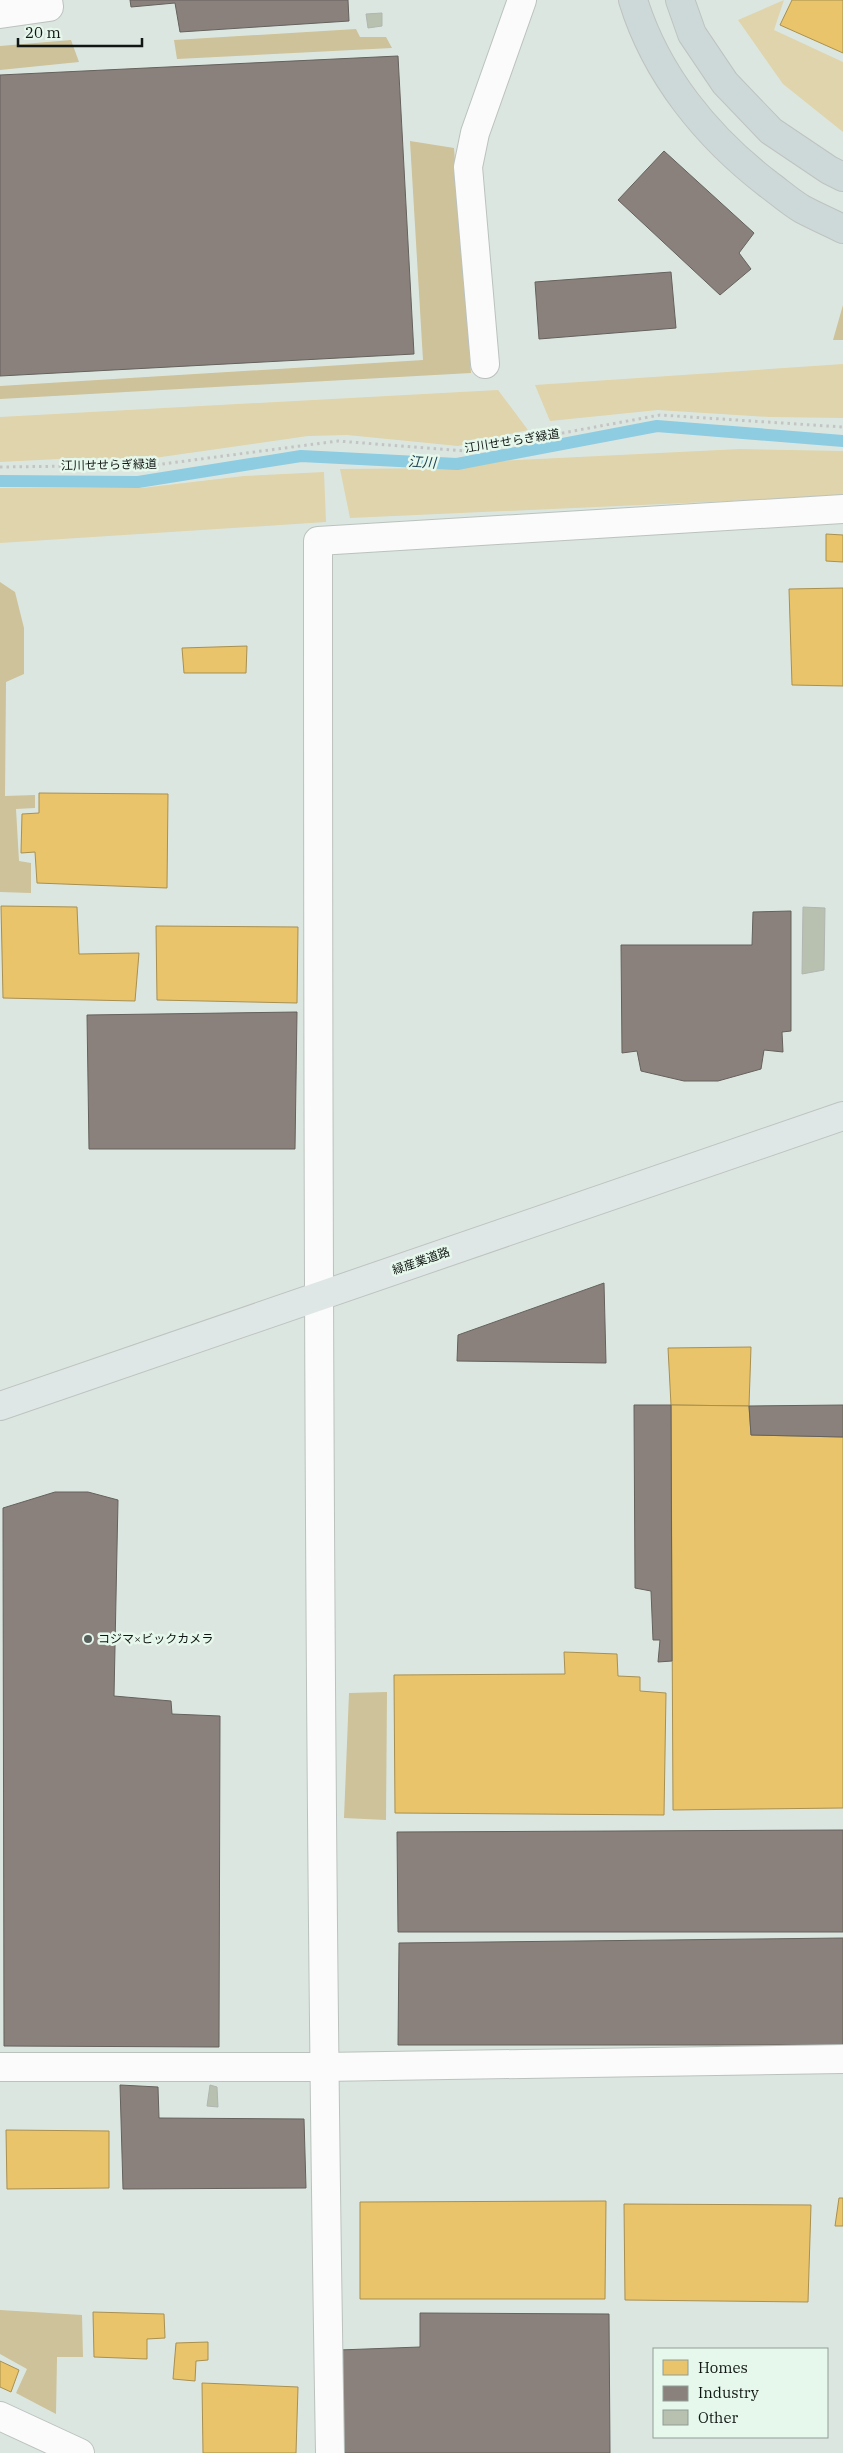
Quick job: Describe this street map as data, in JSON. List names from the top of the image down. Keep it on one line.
{"streets":{"main road":["緑産業道路"],"path":["江川せせらぎ緑道"]},"water":["江川"],"places":["コジマ×ビックカメラ"],"legend":["Homes","Industry","Other"],"scale_bar":"20 m"}
